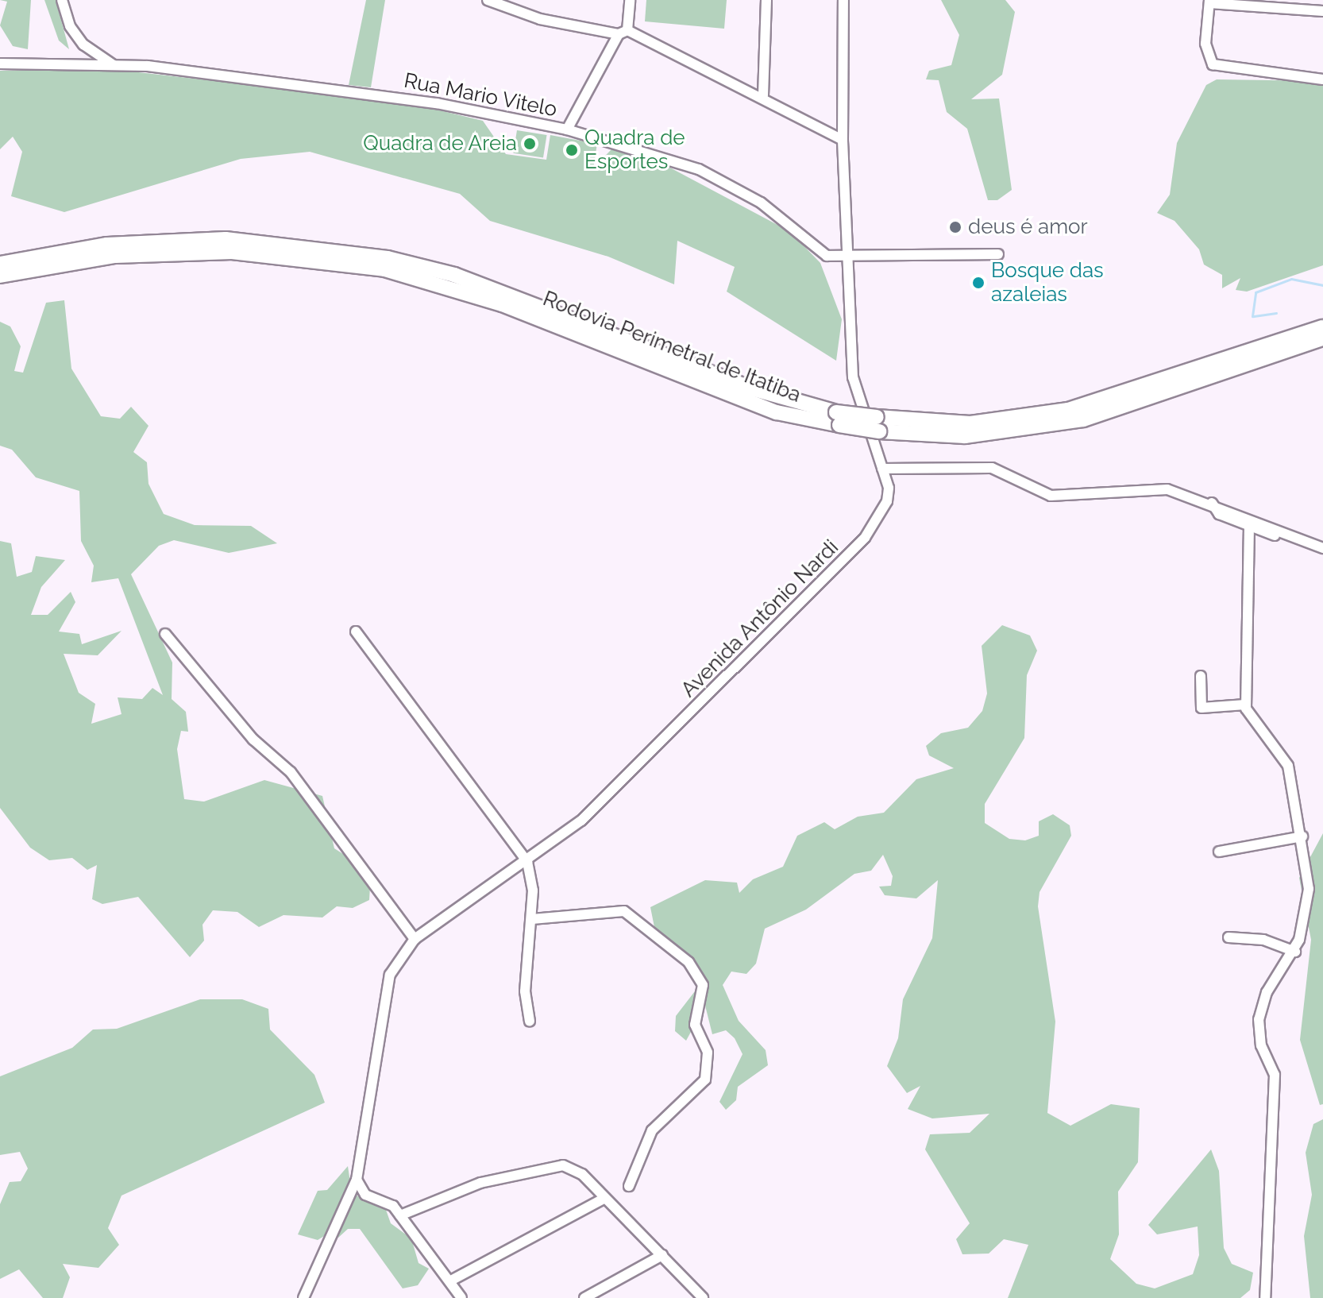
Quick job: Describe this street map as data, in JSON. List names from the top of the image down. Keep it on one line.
{"streets":{"highway":["Rodovia Perimetral de Itatiba"],"street":["Rua Mario Vitelo","Avenida Antônio Nardi"]},"crossings":[["Rua Mario Vitelo","Avenida Antônio Nardi"]],"places":["Quadra de Areia","Quadra de Esportes","deus é amor","Bosque das azaleias"]}
